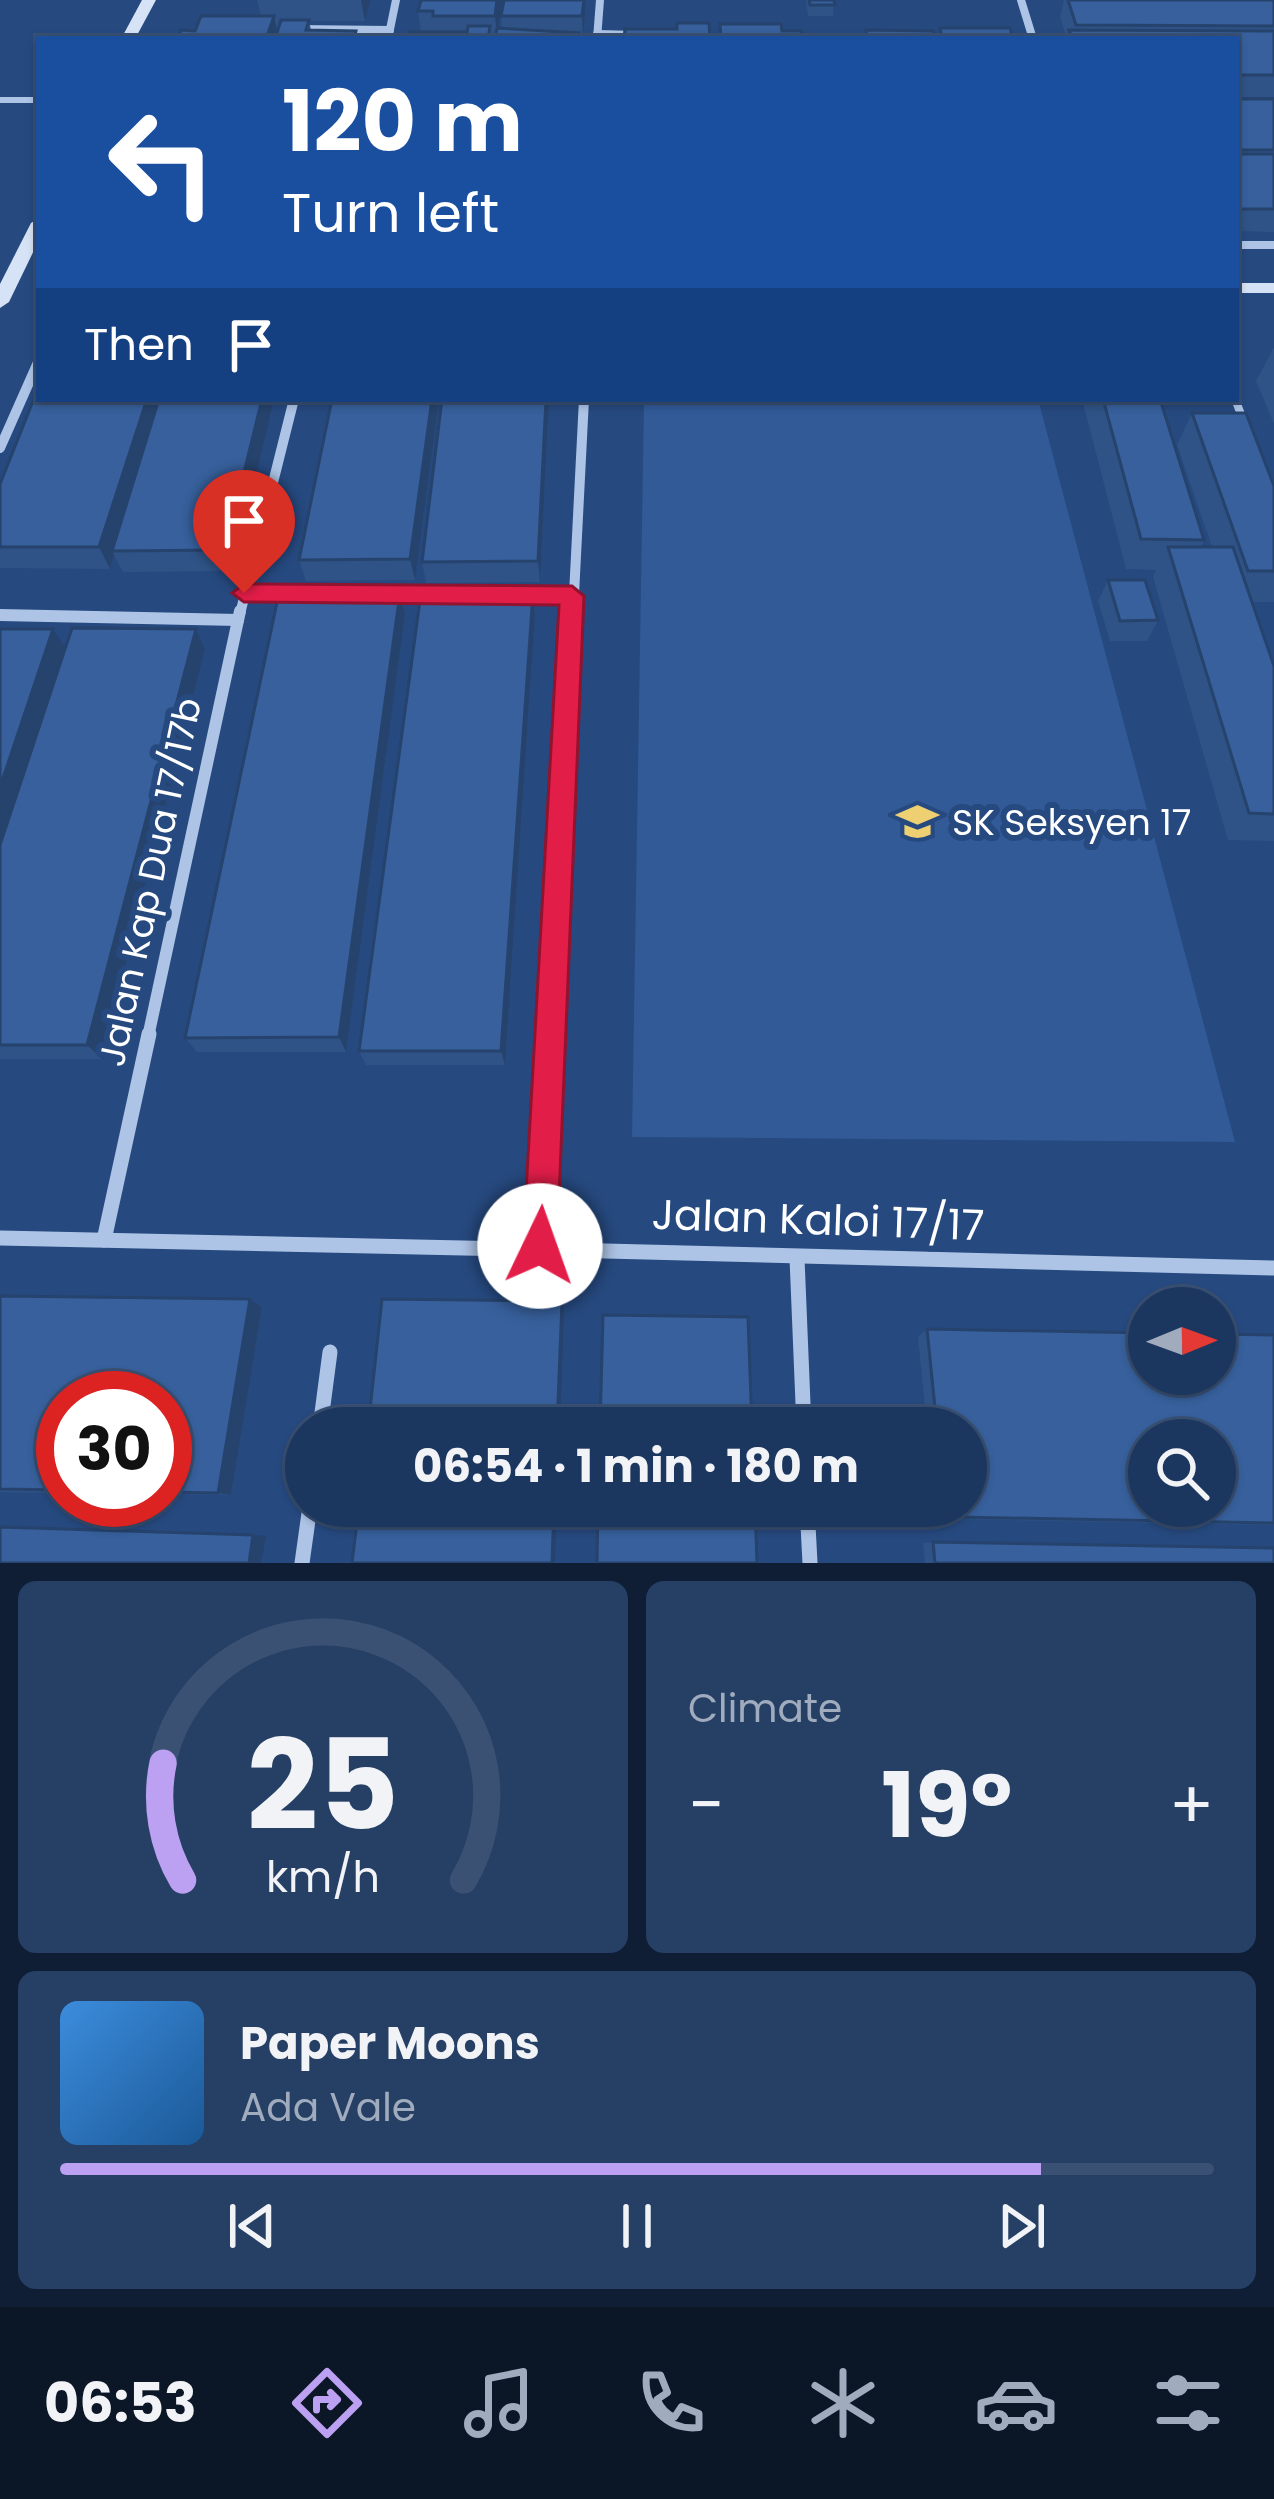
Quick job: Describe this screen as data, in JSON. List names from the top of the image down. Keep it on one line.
{"streets":{"street":["Jalan Kap Dua 17/17b","Jalan Kaloi 17/17"]},"crossings":[["Jalan Kap Dua 17/17b","Jalan Kaloi 17/17"]],"places":{"school or university":["SK Seksyen 17"]},"north":"right","page":{"turn":["120 m","Turn left"],"then":"Then","limit":"30","trip":"06:54 · 1 min · 180 m","tile":"Climate","heat":["−","19°","+"],"song":["Paper Moons","Ada Vale"],"tabs":"06:53","gauge":["25","km/h"]}}
